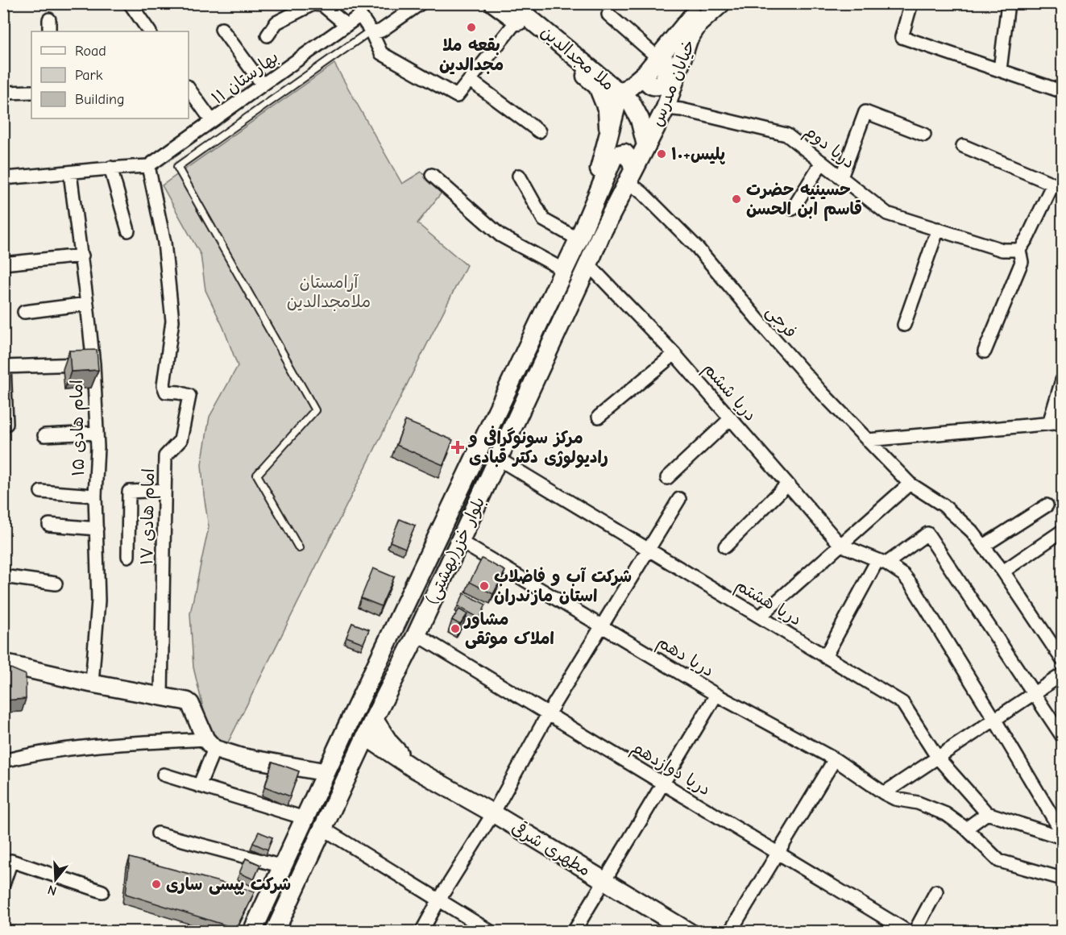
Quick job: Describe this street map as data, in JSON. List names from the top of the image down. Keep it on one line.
{"streets":{"main road":["ملا مجدالدین","خیابان مدرس","بلوار خزر(بهشتی)","مطهری شرقی"],"street":["بهارستان ۱۱","دریا دوم","فرجی","دریا ششم","امام هادی ۱۵","امام هادی ۱۷","دریا هشتم","دریا دهم","دریا دوازدهم"]},"crossings":[["ملا مجدالدین","خیابان مدرس"],["بهارستان ۱۱","امام هادی ۱۷"],["خیابان مدرس","دریا دوم"],["خیابان مدرس","فرجی"],["خیابان مدرس","بلوار خزر(بهشتی)"],["فرجی","بلوار خزر(بهشتی)"],["دریا ششم","بلوار خزر(بهشتی)"],["بلوار خزر(بهشتی)","دریا هشتم"],["بلوار خزر(بهشتی)","دریا دهم"],["بلوار خزر(بهشتی)","دریا دوازدهم"]],"parks":["آرامستان ملامجدالدین"],"places":{"other":["بقعه ملا مجدالدين","پلیس+١٠","حسینیه حضرت قاسم ابن الحسن","شرکت آب و فاضلاب استان مازندران","مشاور املاک موثقی","شرکت پپسی ساری"],"health":["مركز سونوگرافی و راديولوژی دكتر قبادی"]},"legend":["Road","Park","Building"],"north":"bottom"}
